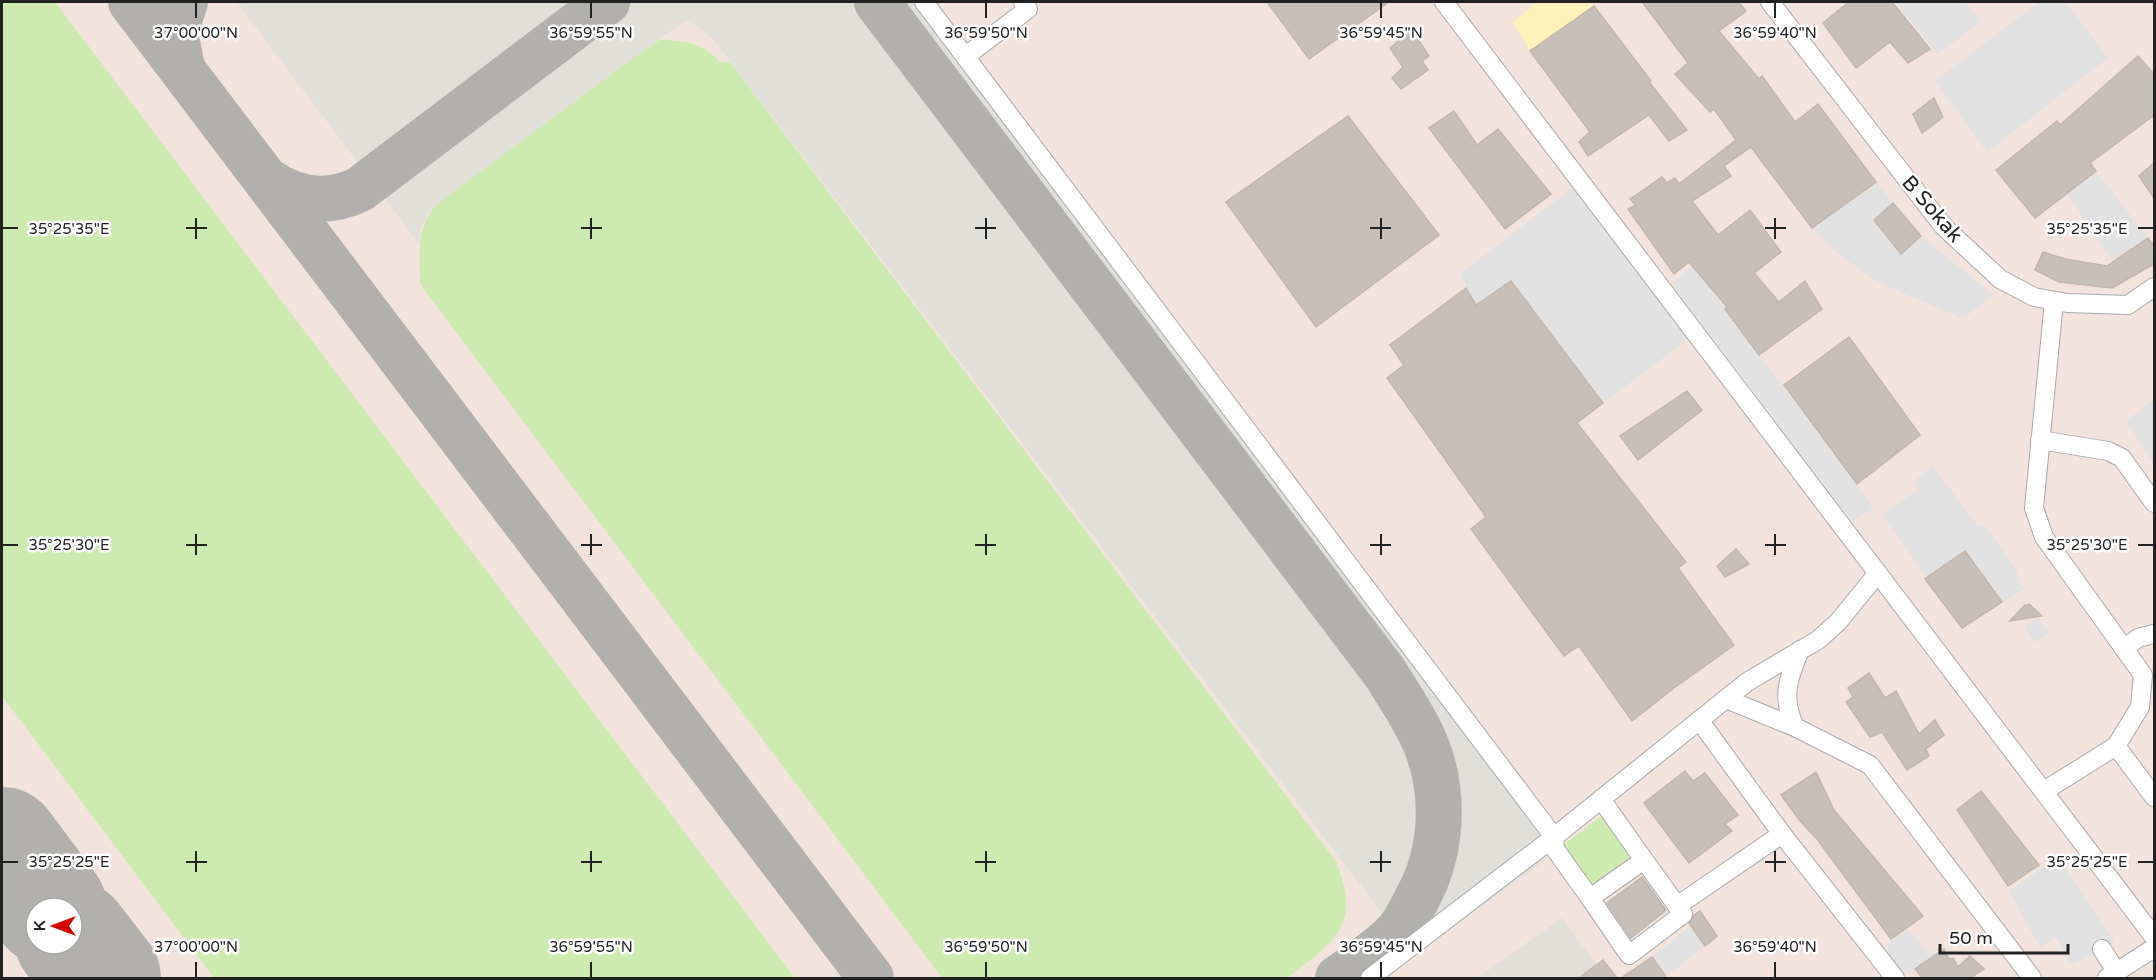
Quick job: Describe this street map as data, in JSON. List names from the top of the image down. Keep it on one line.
{"streets":{"lane":["B Sokak"]},"scale_bar":"50 m","north":"left","coordinates":["37°00'00\"N","36°59'55\"N","36°59'50\"N","36°59'45\"N","36°59'40\"N","35°25'35\"E","35°25'30\"E","35°25'25\"E"]}
